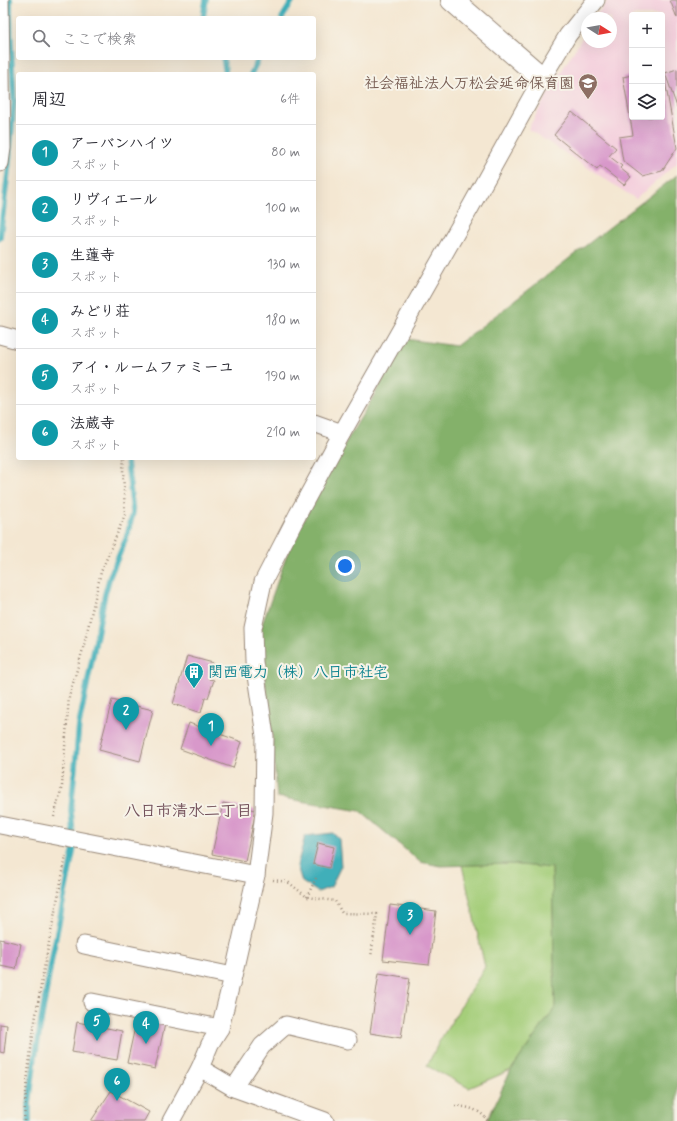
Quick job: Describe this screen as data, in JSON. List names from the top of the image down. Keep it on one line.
{"districts":["八日市清水二丁目"],"places":{"school or university":["社会福祉法人万松会延命保育園"],"building":["関西電力（株）八日市社宅"]},"north":"right","page":{"map_buttons":["+","−"],"search":"ここで検索","heading":["周辺","6件"],"list":[{"mark":"1","name":"アーバンハイツ","note":"スポット","value":"80 m"},{"mark":"2","name":"リヴィエール","note":"スポット","value":"100 m"},{"mark":"3","name":"生蓮寺","note":"スポット","value":"130 m"},{"mark":"4","name":"みどり荘","note":"スポット","value":"180 m"},{"mark":"5","name":"アイ・ルームファミーユ","note":"スポット","value":"190 m"},{"mark":"6","name":"法蔵寺","note":"スポット","value":"210 m"}],"pins":["2","1","3","5","4","6"]}}
